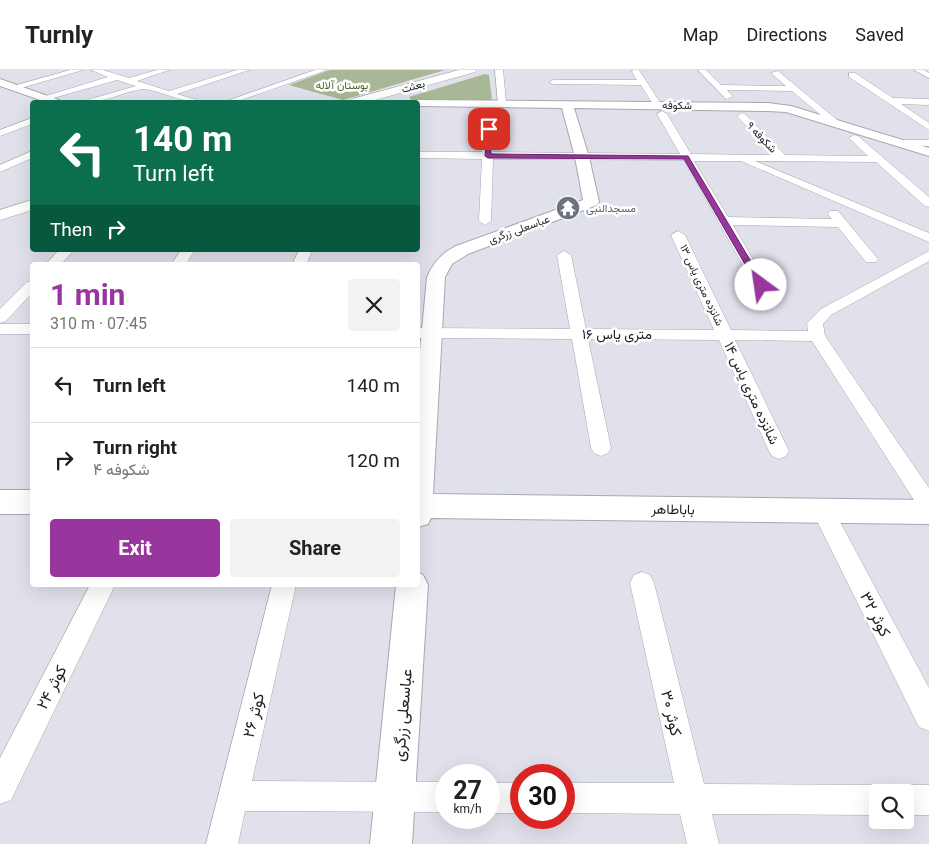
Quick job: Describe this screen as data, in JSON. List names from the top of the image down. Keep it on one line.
{"streets":{"main road":["بعثت"],"street":["شکوفه","شکوفه ۹","عباسعلی زرگری","شانزده متری یاس ۱۳","۱۶ متری یاس","شانزده متری یاس ۱۴","باباطاهر","کوثر ۳۲","کوثر ۲۴","کوثر ۳۰","کوثر ۲۶"]},"crossings":[["عباسعلی زرگری","۱۶ متری یاس"],["شانزده متری یاس ۱۳","۱۶ متری یاس"],["شانزده متری یاس ۱۳","شانزده متری یاس ۱۴"],["۱۶ متری یاس","شانزده متری یاس ۱۴"],["باباطاهر","کوثر ۳۲"]],"parks":["بوستان آلاله"],"places":{"temple":["مسجدالنبی"]},"page":{"header":"Turnly","nav":["Map","Directions","Saved"],"turn":["140 m","Turn left"],"then":"Then","heading":["1 min","310 m · 07:45"],"list":[{"name":"Turn left","value":"140 m"},{"name":"Turn right","note":"شکوفه ۴","value":"120 m"}],"buttons":["Exit","Share"],"speed":"27 km/h","limit":"30"}}
